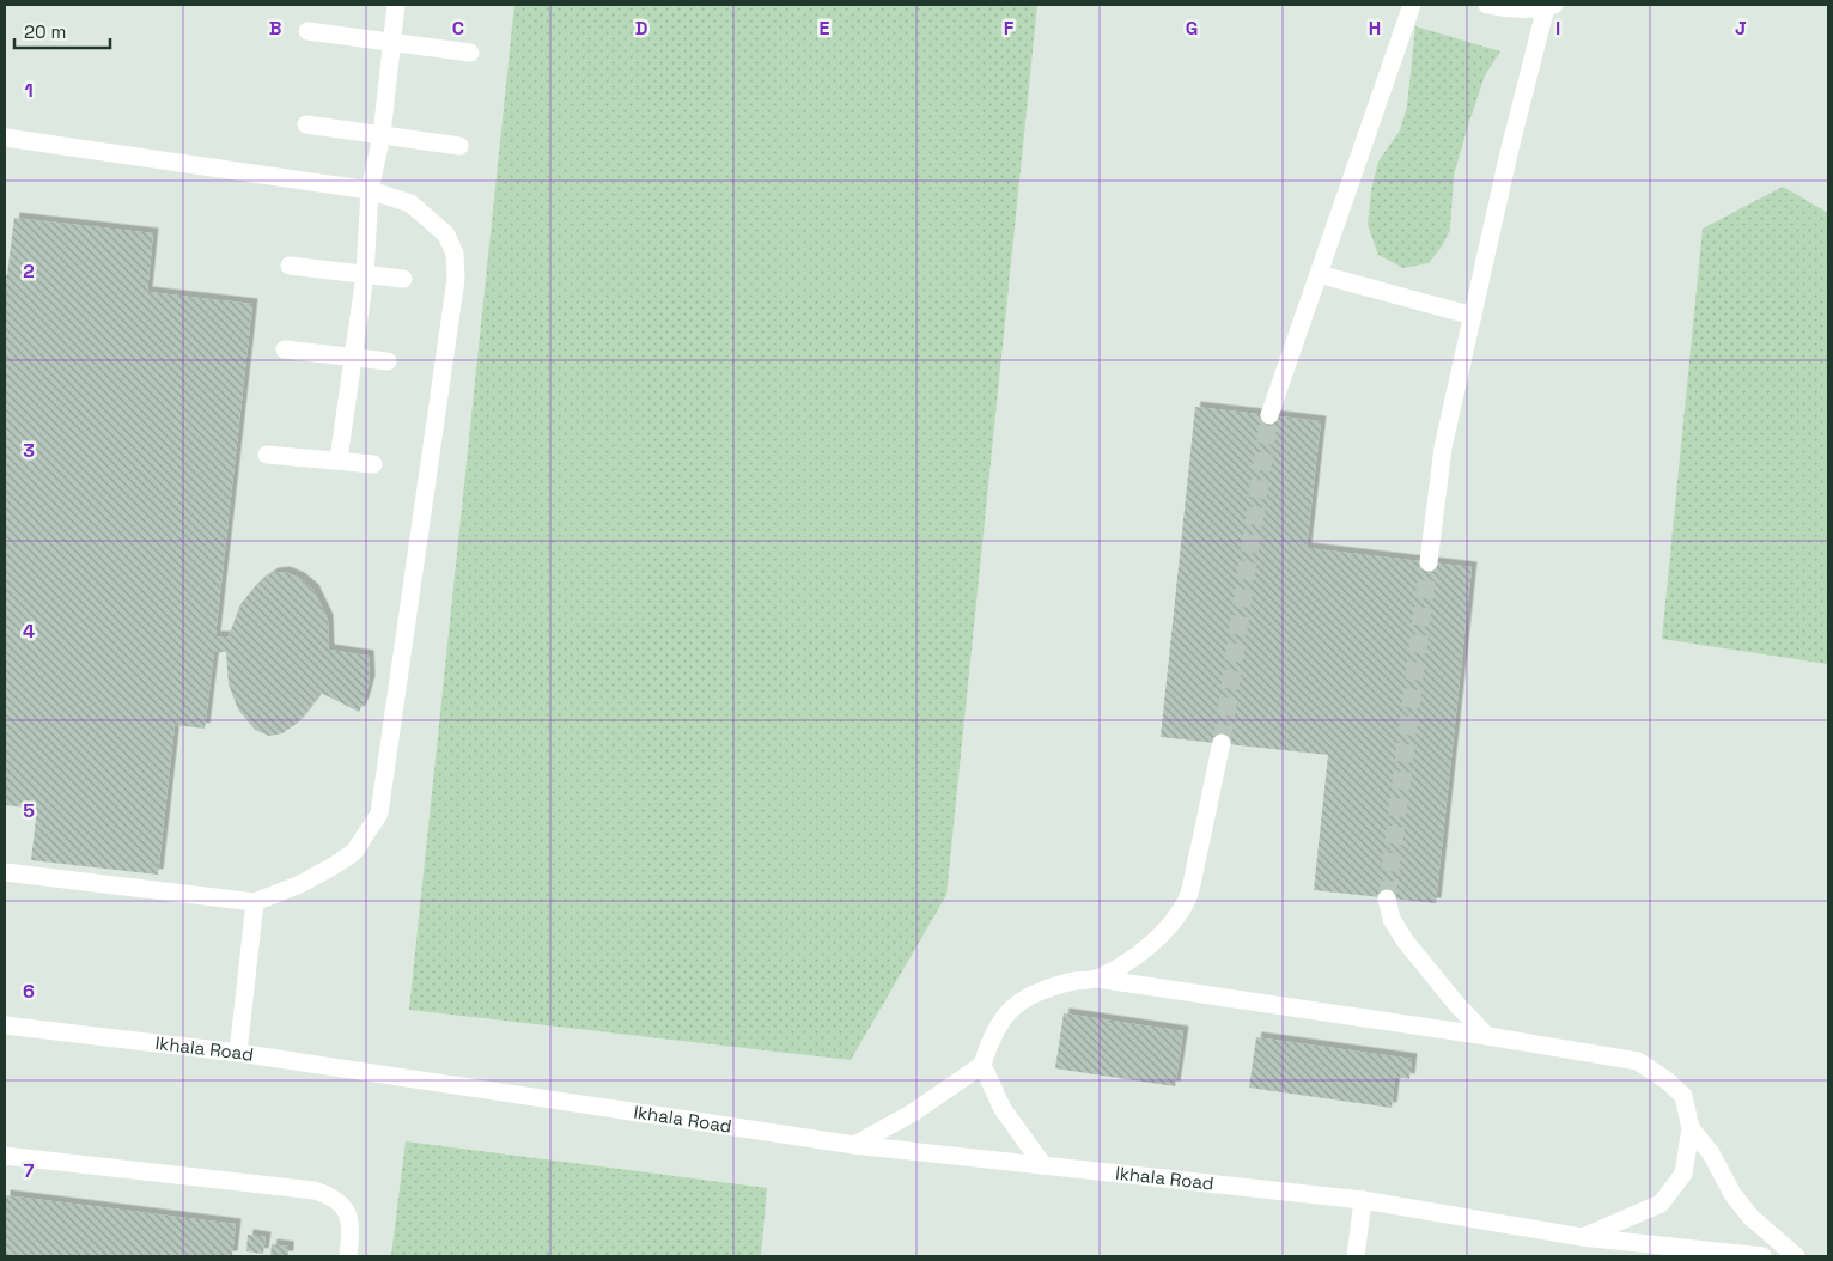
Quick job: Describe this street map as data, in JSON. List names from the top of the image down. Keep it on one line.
{"streets":{"street":["Ikhala Road"]},"scale_bar":"20 m","grid":{"columns":["B","C","D","E","F","G","H","I","J"],"rows":["1","2","3","4","5","6","7"]}}
